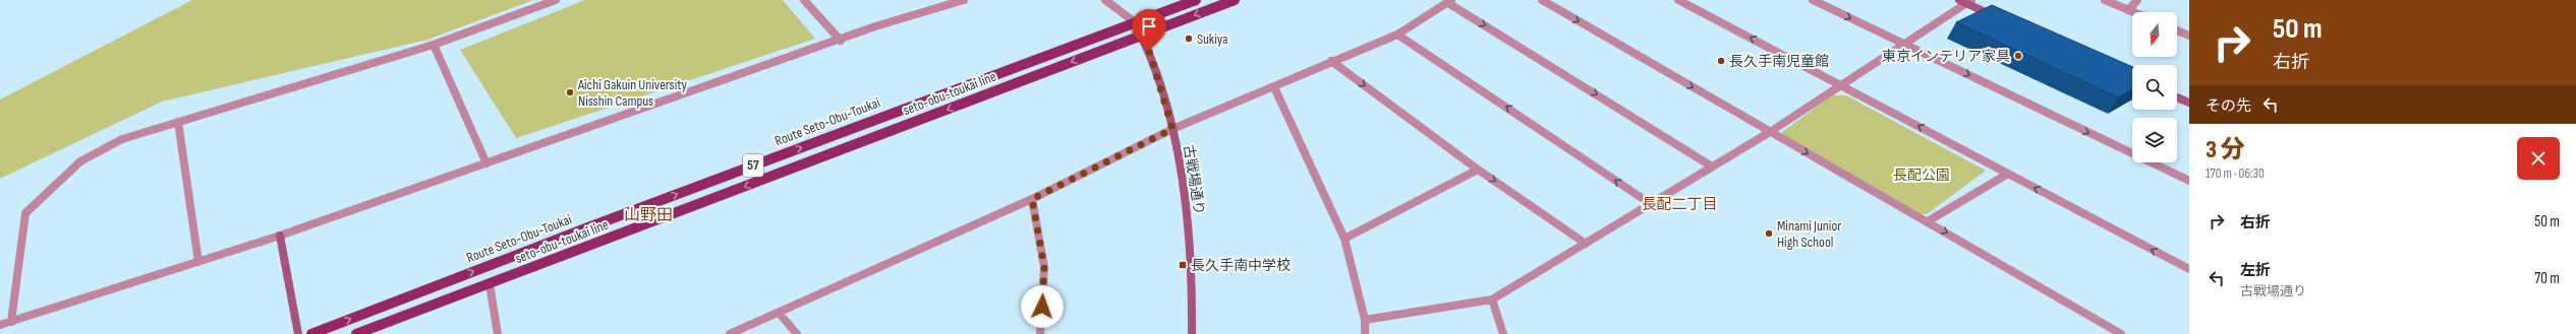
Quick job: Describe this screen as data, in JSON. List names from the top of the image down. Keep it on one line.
{"streets":{"main road":["seto-obu-toukai line","Route Seto-Obu-Toukai","57"],"street":["古戦場通り"]},"crossings":[["seto-obu-toukai line","古戦場通り"]],"one_way":["seto-obu-toukai line","Route Seto-Obu-Toukai"],"districts":["長配二丁目","山野田"],"parks":["長配公園"],"places":{"other":["Sukiya","東京インテリア家具","長久手南児童館","Aichi Gakuin University Nisshin Campus","Minami Junior High School"],"transit":["長久手南中学校"]},"north":"bottom","page":{"turn":["50 m","右折"],"then":"その先","heading":["3 分","170 m · 06:30"],"list":[{"name":"右折","value":"50 m"},{"name":"左折","note":"古戦場通り","value":"70 m"}]}}
